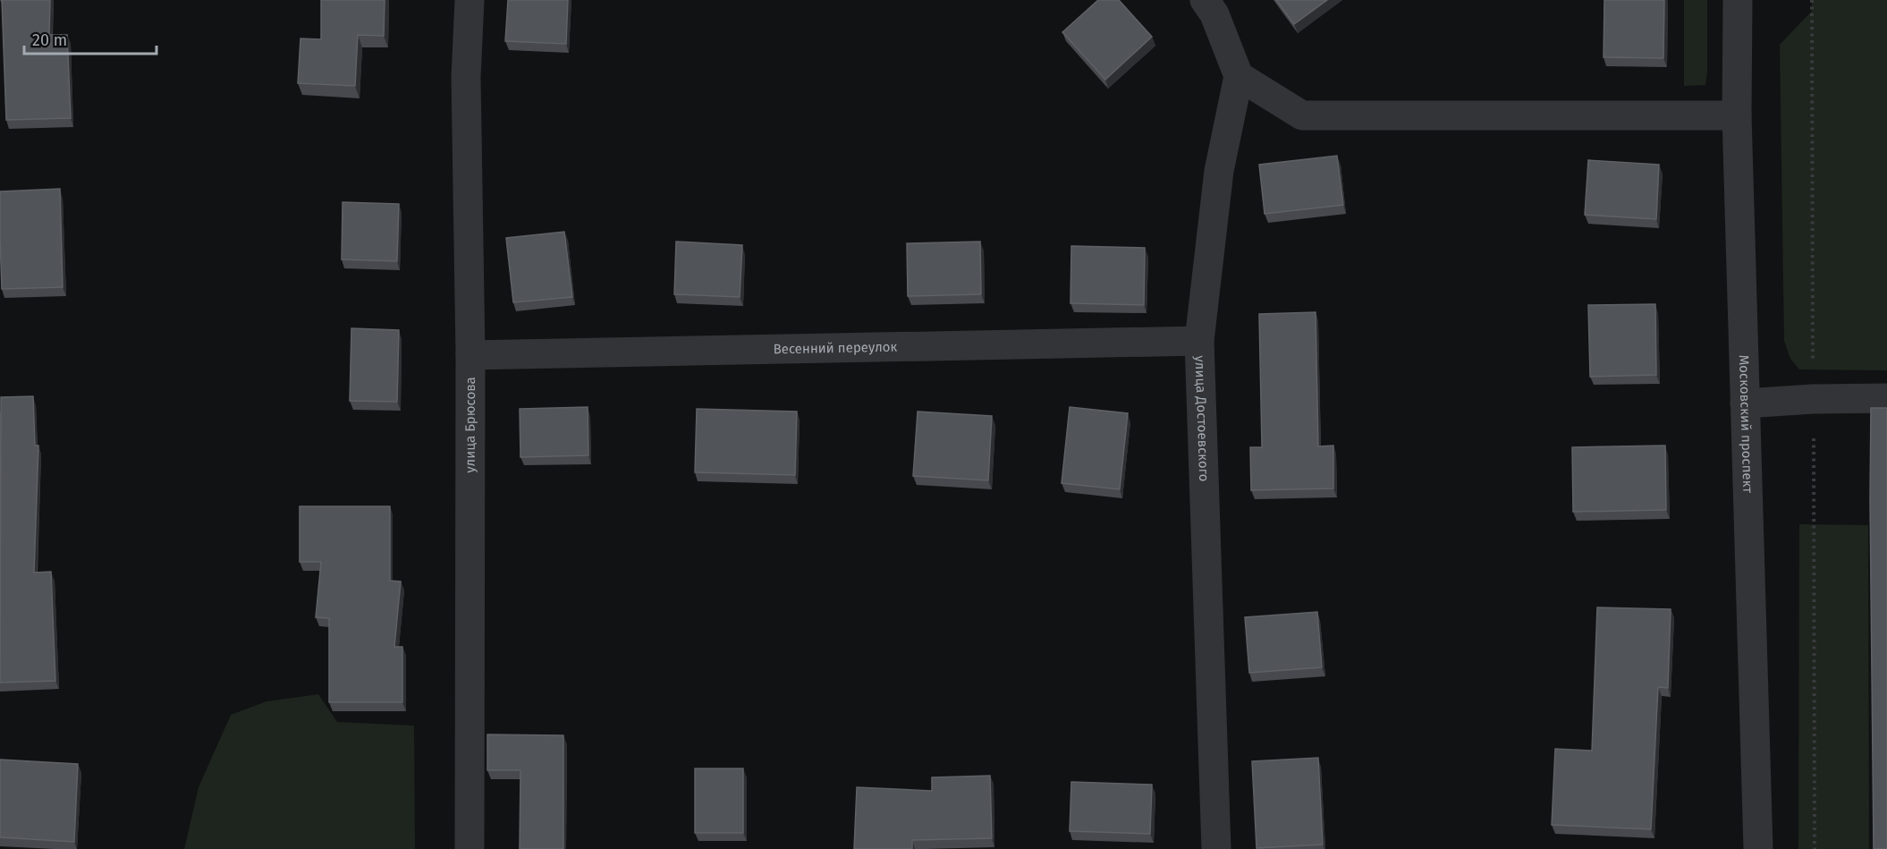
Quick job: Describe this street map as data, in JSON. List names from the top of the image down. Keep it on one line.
{"streets":{"street":["Весенний переулок","улица Достоевского","улица Брюсова","Московский проспект"]},"crossings":[["Весенний переулок","улица Достоевского"],["Весенний переулок","улица Брюсова"]],"scale_bar":"20 m"}
